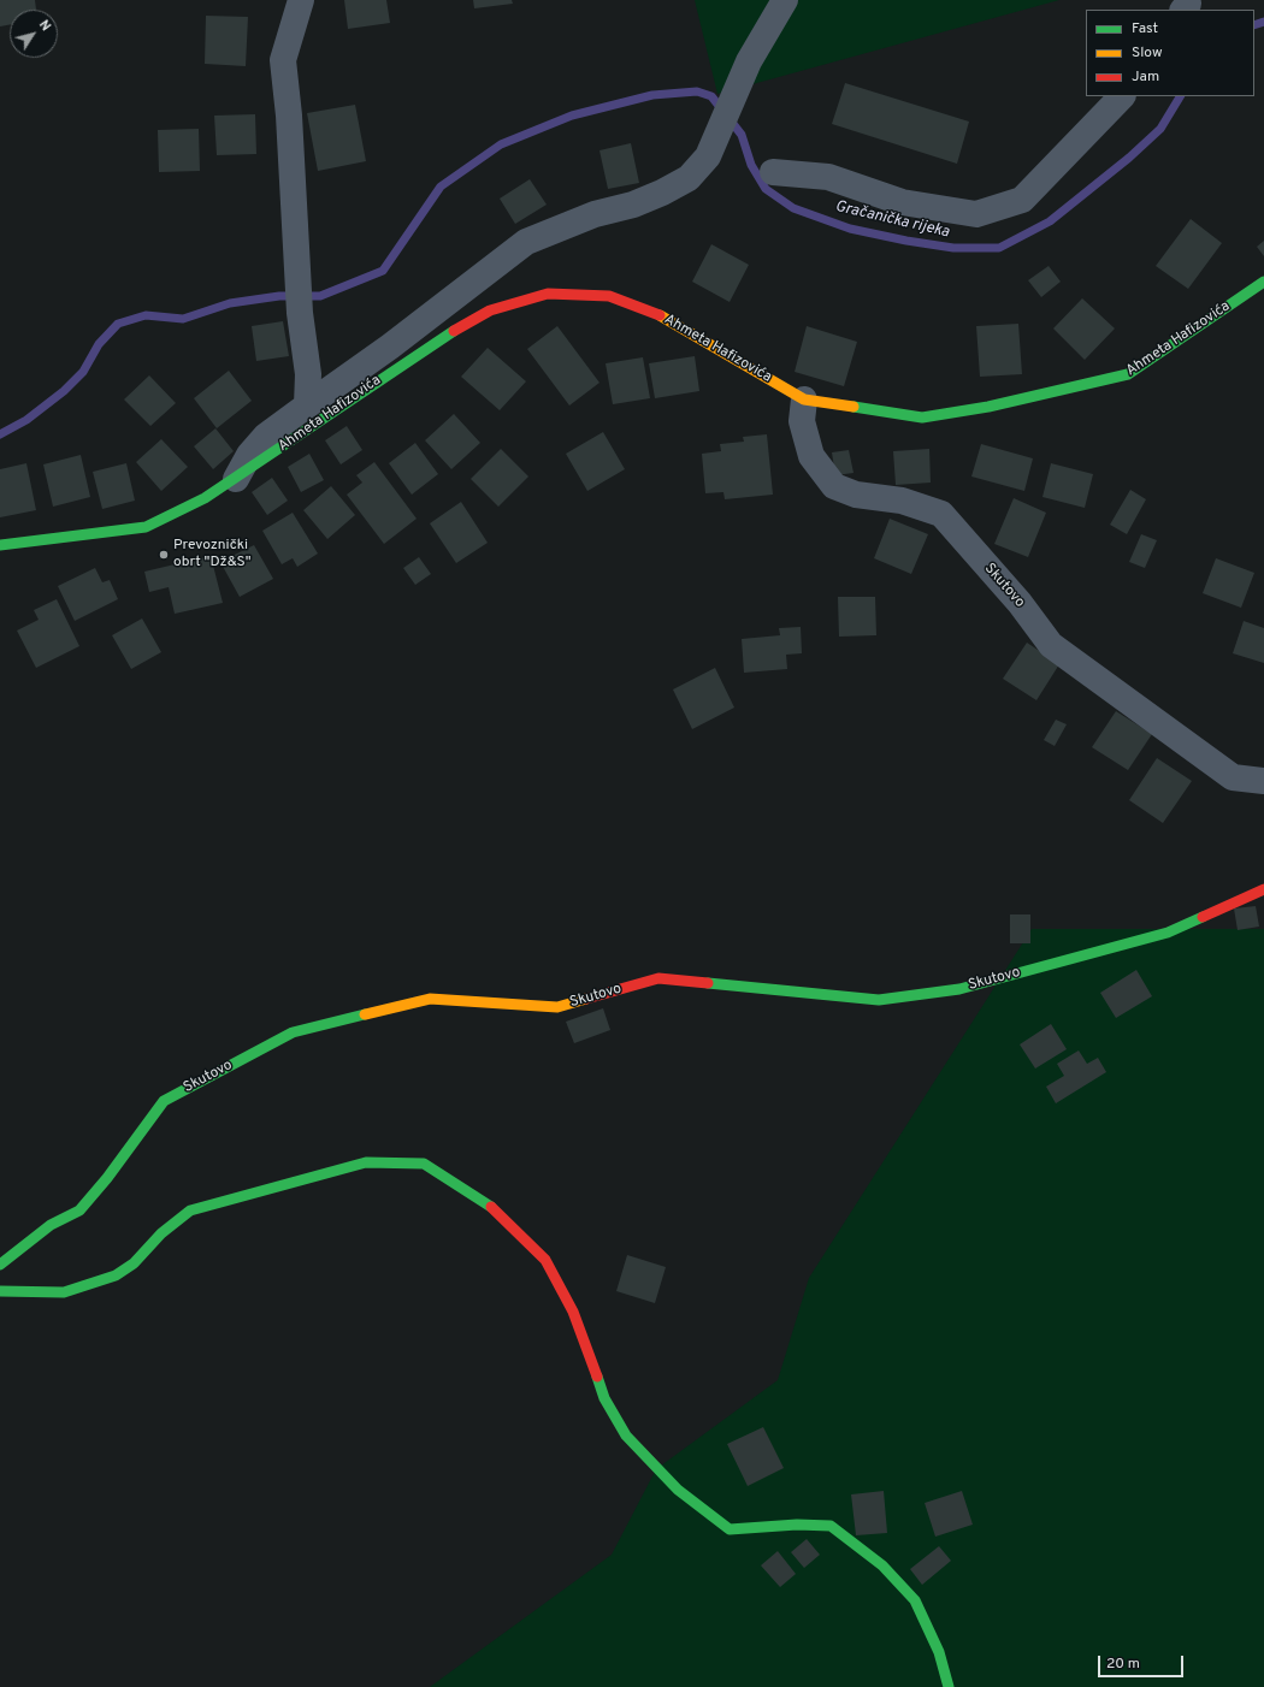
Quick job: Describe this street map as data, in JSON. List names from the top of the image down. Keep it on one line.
{"streets":{"street":["Ahmeta Hafizovića","Skutovo"]},"crossings":[["Ahmeta Hafizovića","Skutovo"]],"water":["Gračanička rijeka"],"places":["Prevoznički obrt \"Dž&S\""],"legend":["Fast","Slow","Jam"],"scale_bar":"20 m","north":"top right"}
